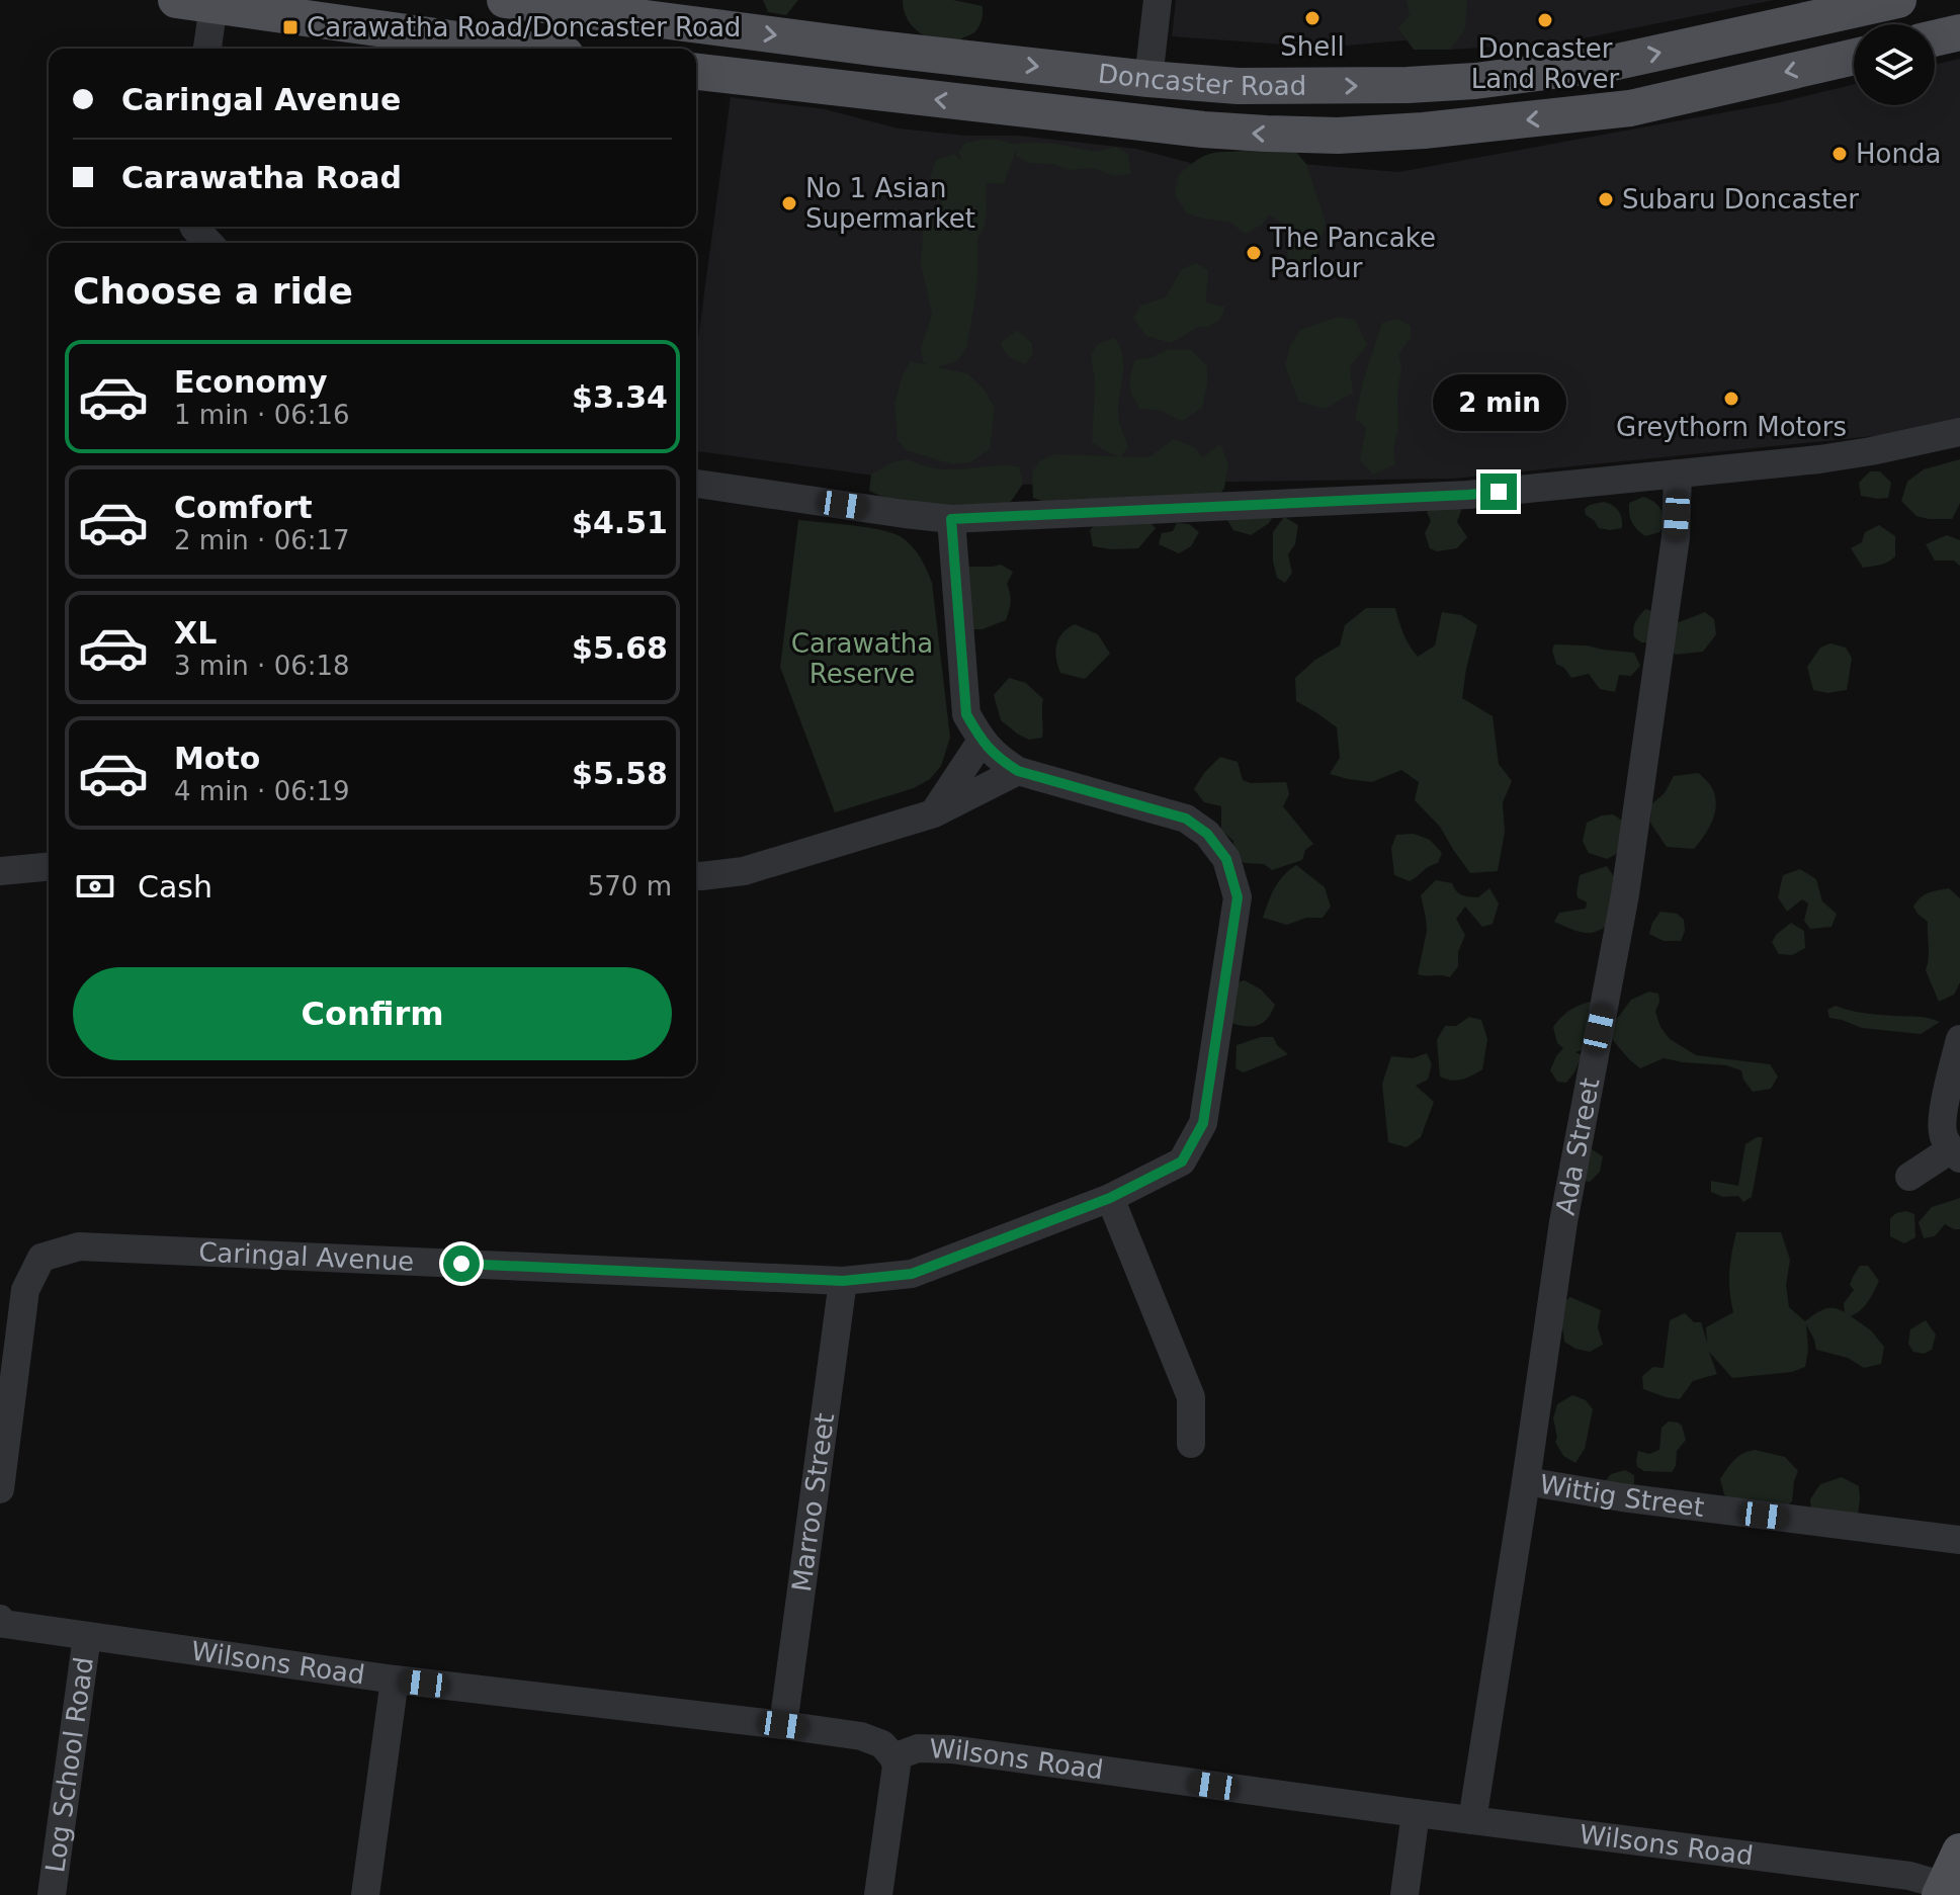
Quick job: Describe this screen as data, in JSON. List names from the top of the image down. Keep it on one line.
{"streets":{"main road":["Doncaster Road"],"street":["Ada Street","Caringal Avenue","Wittig Street","Marroo Street","Wilsons Road","Log School Road"]},"crossings":[["Ada Street","Wittig Street"],["Ada Street","Wilsons Road"],["Caringal Avenue","Marroo Street"],["Marroo Street","Wilsons Road"],["Wilsons Road","Log School Road"]],"parks":["Carawatha Reserve"],"places":{"other":["Shell","Doncaster Land Rover","Honda","Subaru Doncaster","No 1 Asian Supermarket","The Pancake Parlour","Greythorn Motors"],"transit":["Carawatha Road/Doncaster Road"]},"page":{"banner":["Caringal Avenue","Carawatha Road"],"heading":"Choose a ride","list":[{"name":"Economy","note":"1 min · 06:16","value":"$3.34"},{"name":"Comfort","note":"2 min · 06:17","value":"$4.51"},{"name":"XL","note":"3 min · 06:18","value":"$5.68"},{"name":"Moto","note":"4 min · 06:19","value":"$5.58"}],"bubble":"2 min","pay":["Cash","570 m"],"buttons":"Confirm"}}
